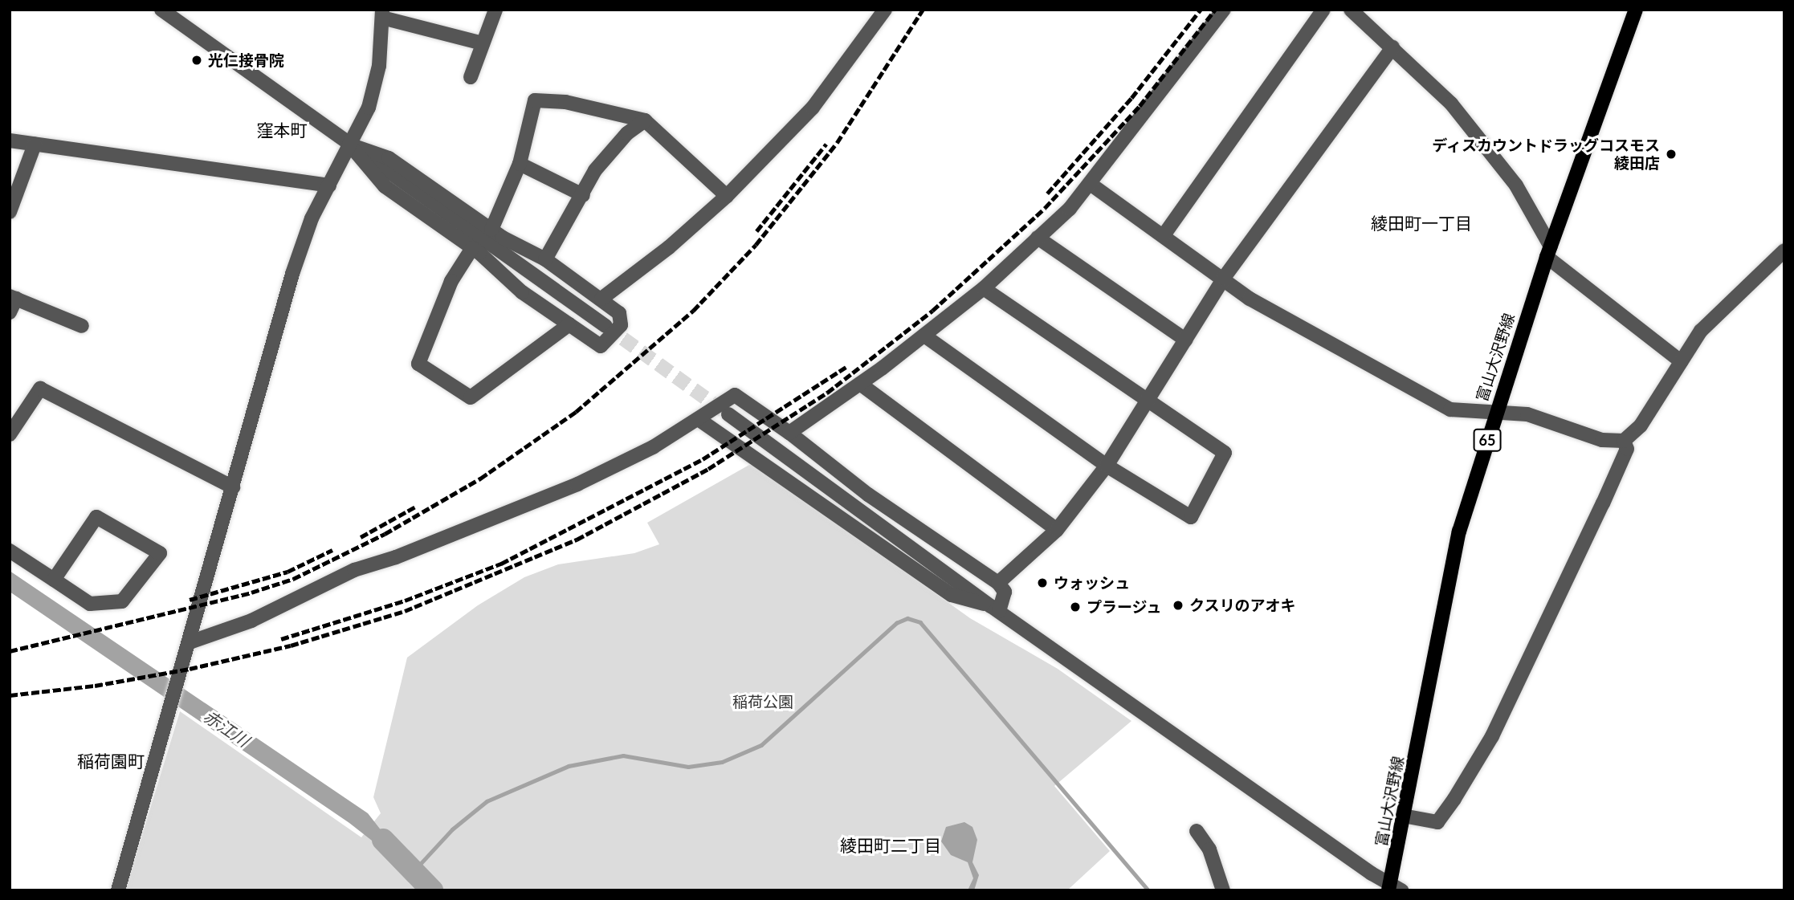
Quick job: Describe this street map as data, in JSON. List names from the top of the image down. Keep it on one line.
{"streets":{"main road":["富山大沢野線","65"]},"districts":["窪本町","綾田町一丁目","稲荷園町","綾田町二丁目"],"water":["赤江川"],"parks":["稲荷公園"],"places":["光仁接骨院","ディスカウントドラッグコスモス 綾田店","ウォッシュ","クスリのアオキ","プラージュ"]}
